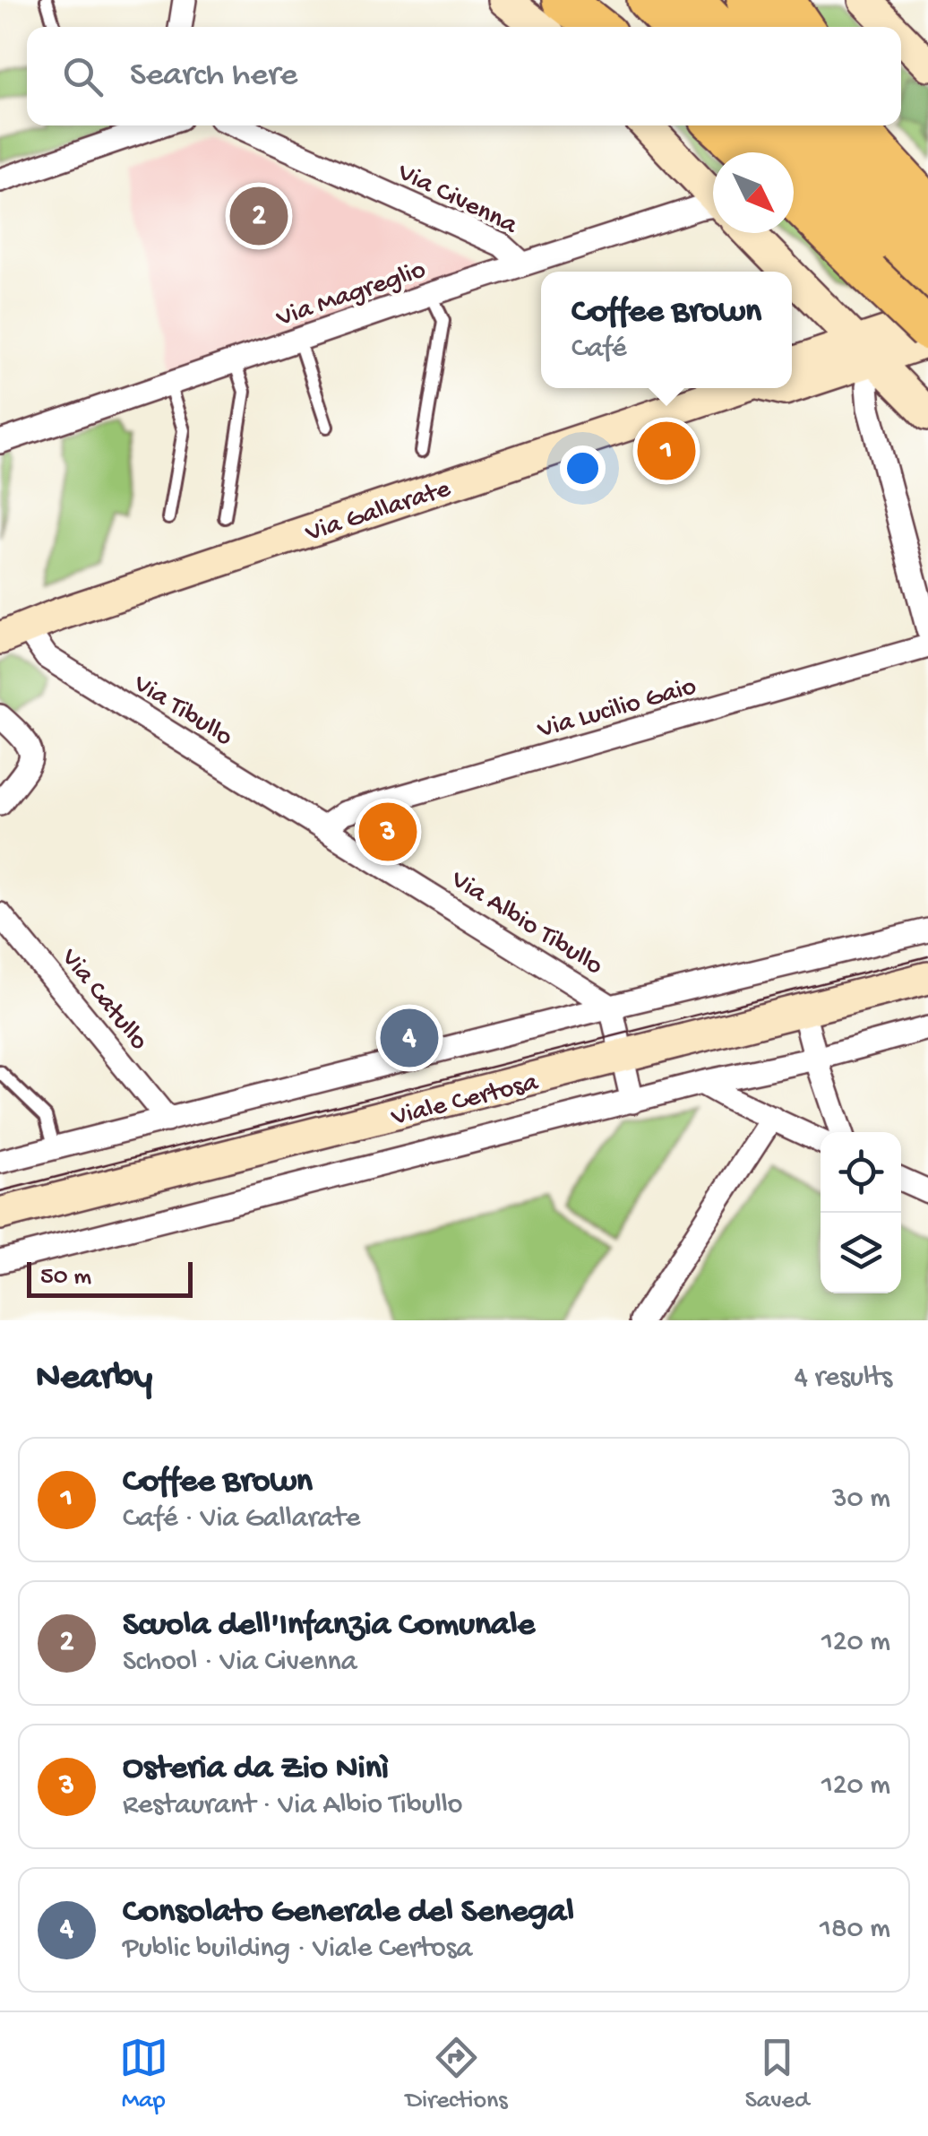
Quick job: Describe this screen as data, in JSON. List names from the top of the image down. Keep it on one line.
{"streets":{"main road":["Via Gallarate","Viale Certosa"],"street":["Via Civenna","Via Magreglio","Via Lucilio Gaio","Via Tibullo","Via Albio Tibullo","Via Catullo"]},"crossings":[["Via Civenna","Via Magreglio"],["Via Gallarate","Via Tibullo"],["Via Lucilio Gaio","Via Tibullo"],["Via Lucilio Gaio","Via Albio Tibullo"],["Via Tibullo","Via Albio Tibullo"],["Via Albio Tibullo","Viale Certosa"],["Via Catullo","Viale Certosa"]],"scale_bar":"50 m","north":"bottom right","page":{"search":"Search here","pins":["2","1","3","4"],"popup":["Coffee Brown","Café"],"scale":"50 m","heading":["Nearby","4 results"],"list":[{"mark":"1","name":"Coffee Brown","note":"Café · Via Gallarate","value":"30 m"},{"mark":"2","name":"Scuola dell'Infanzia Comunale","note":"School · Via Civenna","value":"120 m"},{"mark":"3","name":"Osteria da Zio Ninì","note":"Restaurant · Via Albio Tibullo","value":"120 m"},{"mark":"4","name":"Consolato Generale del Senegal","note":"Public building · Viale Certosa","value":"180 m"}],"nav":["Map","Directions","Saved"]}}
